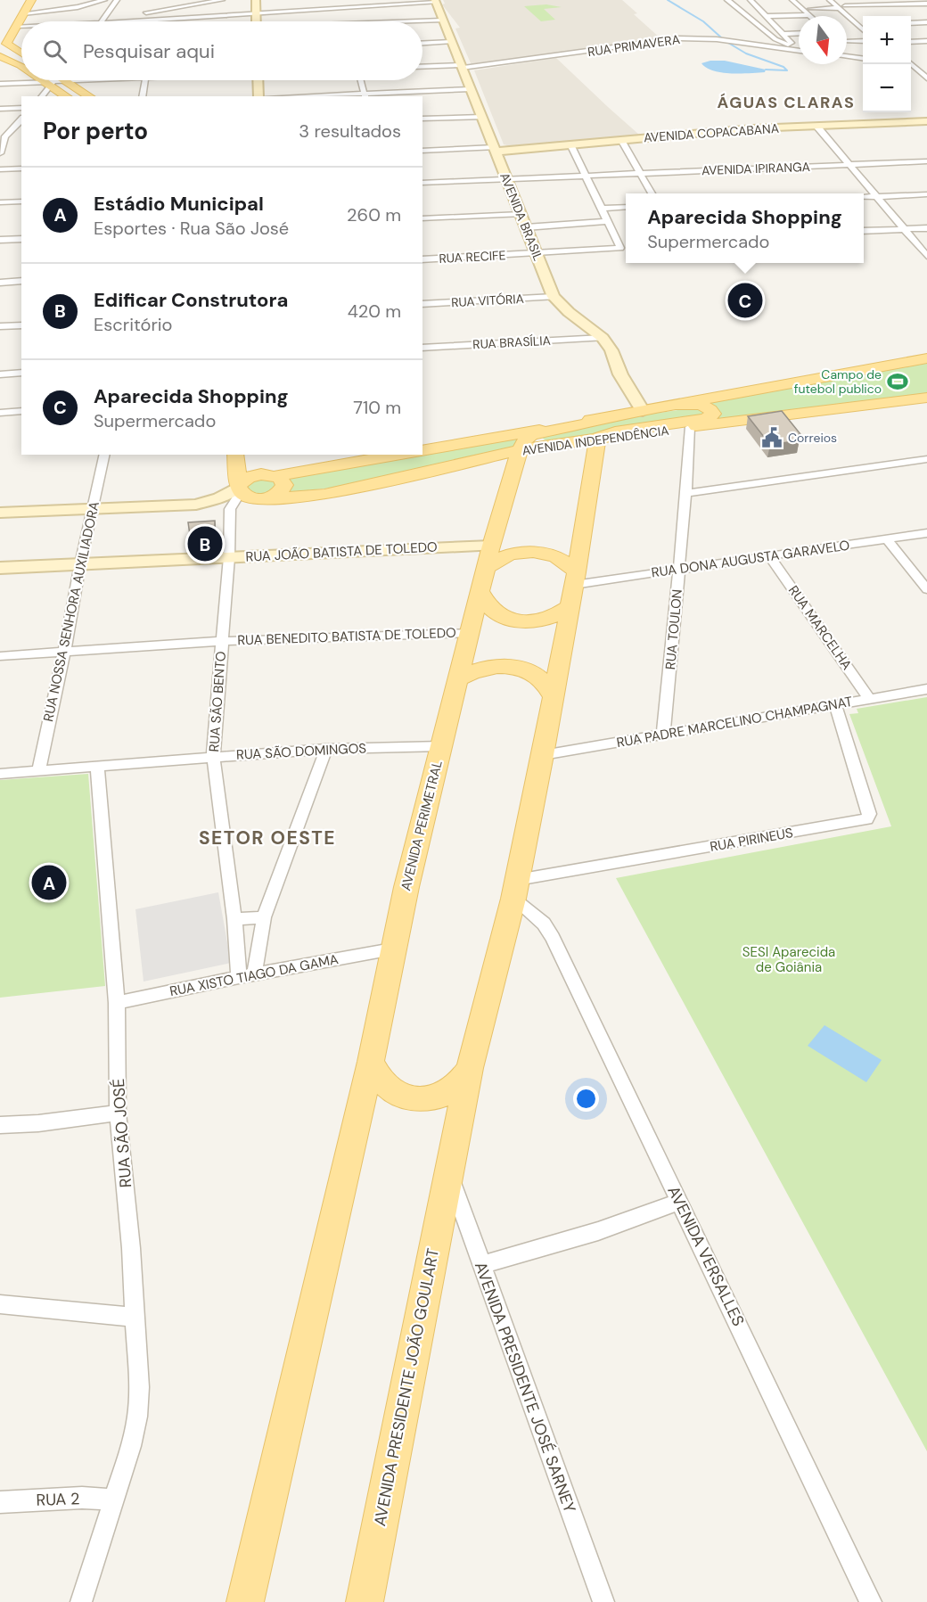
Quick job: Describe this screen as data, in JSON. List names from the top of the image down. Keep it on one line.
{"streets":{"main road":["AVENIDA INDEPENDÊNCIA","RUA SÃO BENTO","AVENIDA PERIMETRAL","AVENIDA PRESIDENTE JOÃO GOULART"],"street":["RUA PRIMAVERA","AVENIDA COPACABANA","AVENIDA IPIRANGA","AVENIDA BRASIL","RUA RECIFE","RUA VITÓRIA","RUA BRASÍLIA","RUA JOÃO BATISTA DE TOLEDO","RUA DONA AUGUSTA GARAVELO","RUA NOSSA SENHORA AUXILIADORA","RUA MARCELHA","RUA TOULON","RUA BENEDITO BATISTA DE TOLEDO","RUA PADRE MARCELINO CHAMPAGNAT","RUA SÃO DOMINGOS","RUA PIRINEUS","RUA XISTO TIAGO DA GAMA","RUA SÃO JOSÉ","AVENIDA VERSALLES","AVENIDA PRESIDENTE JOSÉ SARNEY","RUA 2"]},"crossings":[["RUA PRIMAVERA","AVENIDA BRASIL"],["AVENIDA COPACABANA","AVENIDA BRASIL"],["AVENIDA IPIRANGA","AVENIDA BRASIL"],["AVENIDA BRASIL","RUA RECIFE"],["AVENIDA BRASIL","RUA VITÓRIA"],["AVENIDA BRASIL","RUA BRASÍLIA"],["AVENIDA BRASIL","AVENIDA INDEPENDÊNCIA"],["AVENIDA INDEPENDÊNCIA","RUA TOULON"],["AVENIDA INDEPENDÊNCIA","RUA SÃO BENTO"],["AVENIDA INDEPENDÊNCIA","AVENIDA PERIMETRAL"],["RUA JOÃO BATISTA DE TOLEDO","RUA NOSSA SENHORA AUXILIADORA"],["RUA JOÃO BATISTA DE TOLEDO","RUA SÃO BENTO"],["RUA JOÃO BATISTA DE TOLEDO","AVENIDA PERIMETRAL"],["RUA DONA AUGUSTA GARAVELO","RUA MARCELHA"],["RUA DONA AUGUSTA GARAVELO","RUA TOULON"],["RUA DONA AUGUSTA GARAVELO","AVENIDA PERIMETRAL"],["RUA NOSSA SENHORA AUXILIADORA","RUA BENEDITO BATISTA DE TOLEDO"],["RUA NOSSA SENHORA AUXILIADORA","RUA SÃO DOMINGOS"],["RUA MARCELHA","RUA PADRE MARCELINO CHAMPAGNAT"],["RUA TOULON","RUA PADRE MARCELINO CHAMPAGNAT"],["RUA BENEDITO BATISTA DE TOLEDO","RUA SÃO BENTO"],["RUA BENEDITO BATISTA DE TOLEDO","AVENIDA PERIMETRAL"],["RUA SÃO BENTO","RUA SÃO DOMINGOS"],["RUA SÃO BENTO","RUA XISTO TIAGO DA GAMA"],["RUA PADRE MARCELINO CHAMPAGNAT","RUA PIRINEUS"],["RUA SÃO DOMINGOS","AVENIDA PERIMETRAL"],["RUA SÃO DOMINGOS","RUA SÃO JOSÉ"],["AVENIDA PERIMETRAL","RUA XISTO TIAGO DA GAMA"],["RUA PIRINEUS","AVENIDA VERSALLES"],["RUA XISTO TIAGO DA GAMA","RUA SÃO JOSÉ"],["RUA SÃO JOSÉ","RUA 2"],["AVENIDA PRESIDENTE JOÃO GOULART","AVENIDA PRESIDENTE JOSÉ SARNEY"]],"districts":["ÁGUAS CLARAS","SETOR OESTE"],"parks":["SESI Aparecida de Goiânia"],"places":{"sports":["Campo de futebol publico"],"public building":["Correios"]},"north":"bottom","page":{"map_buttons":["+","−"],"search":"Pesquisar aqui","heading":["Por perto","3 resultados"],"list":[{"mark":"A","name":"Estádio Municipal","note":"Esportes · Rua São José","value":"260 m"},{"mark":"B","name":"Edificar Construtora","note":"Escritório","value":"420 m"},{"mark":"C","name":"Aparecida Shopping","note":"Supermercado","value":"710 m"}],"popup":["Aparecida Shopping","Supermercado"],"pins":["C","B","A"]}}
